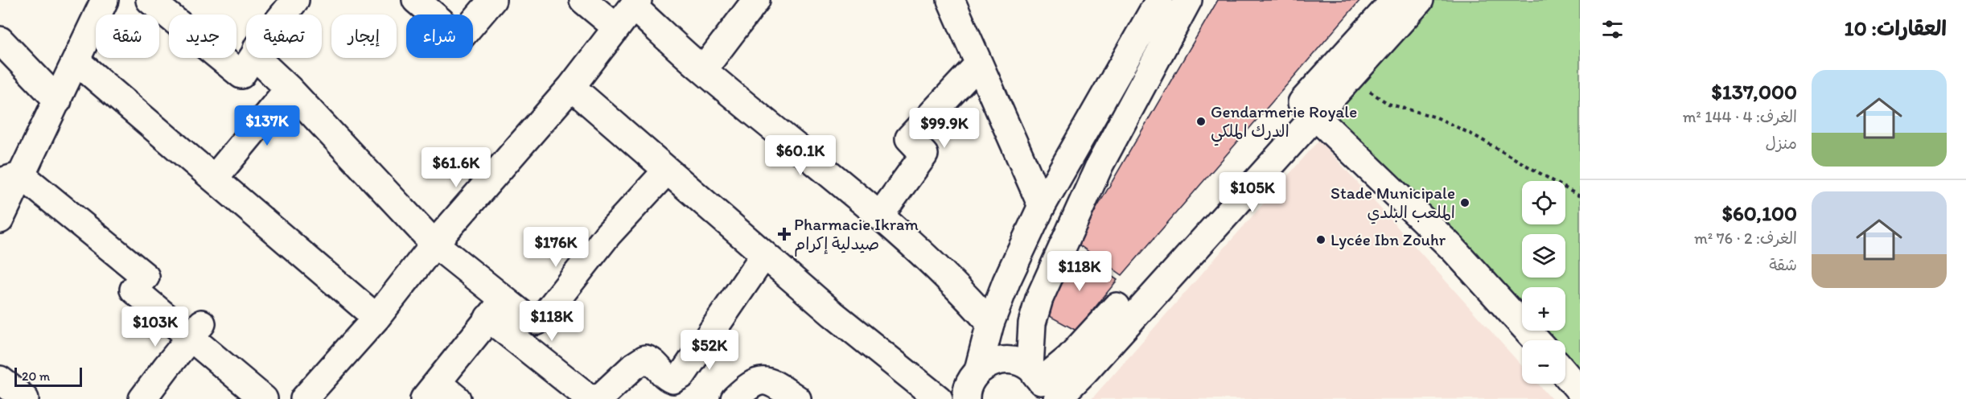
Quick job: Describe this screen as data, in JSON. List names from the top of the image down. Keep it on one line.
{"places":{"other":["Gendarmerie Royale الدرك الملكي","Stade Municipale الملعب البلدي","Lycée Ibn Zouhr"],"health":["Pharmacie Ikram صيدلية إكرام"]},"scale_bar":"20 m","page":{"heading":"العقارات: 10","chip":["شراء","إيجار","تصفية","جديد","شقة"],"list":[{"name":"$137,000","note":"الغرف: 4 · 144 m² · منزل"},{"name":"$60,100","note":"الغرف: 2 · 76 m² · شقة"}],"price":["$137K","$99.9K","$60.1K","$61.6K","$105K","$176K","$118K","$118K","$103K","$52K"],"map_buttons":["+","−"],"scale":"20 m"}}
